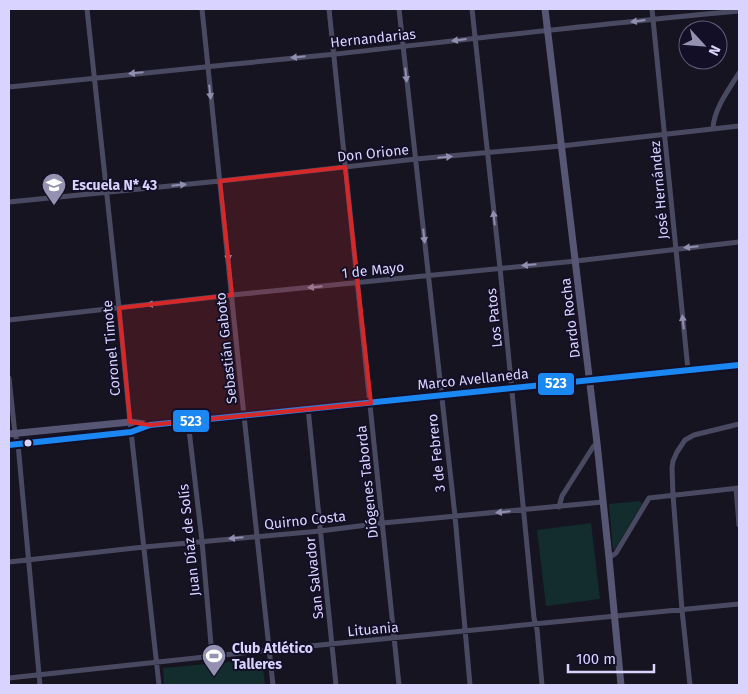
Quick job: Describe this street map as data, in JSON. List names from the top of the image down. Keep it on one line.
{"streets":{"street":["Hernandarias","Don Orione","José Hernández","1 de Mayo","Los Patos","Dardo Rocha","Coronel Timote","Sebastián Gaboto","Marco Avellaneda","3 de Febrero","Diógenes Taborda","Quirno Costa","Juan Díaz de Solís","San Salvador","Lituania"]},"crossings":[["Hernandarias","José Hernández"],["Hernandarias","Los Patos"],["Hernandarias","Dardo Rocha"],["Hernandarias","Coronel Timote"],["Hernandarias","Sebastián Gaboto"],["Hernandarias","3 de Febrero"],["Hernandarias","Diógenes Taborda"],["Don Orione","José Hernández"],["Don Orione","Los Patos"],["Don Orione","Dardo Rocha"],["Don Orione","Coronel Timote"],["Don Orione","Sebastián Gaboto"],["Don Orione","3 de Febrero"],["Don Orione","Diógenes Taborda"],["José Hernández","1 de Mayo"],["José Hernández","Marco Avellaneda"],["1 de Mayo","Los Patos"],["1 de Mayo","Dardo Rocha"],["1 de Mayo","Coronel Timote"],["1 de Mayo","Sebastián Gaboto"],["1 de Mayo","3 de Febrero"],["1 de Mayo","Diógenes Taborda"],["Los Patos","Marco Avellaneda"],["Los Patos","Quirno Costa"],["Los Patos","Lituania"],["Dardo Rocha","Marco Avellaneda"],["Dardo Rocha","Quirno Costa"],["Dardo Rocha","Lituania"],["Coronel Timote","Marco Avellaneda"],["Coronel Timote","Quirno Costa"],["Coronel Timote","Lituania"],["Sebastián Gaboto","Marco Avellaneda"],["Sebastián Gaboto","Quirno Costa"],["Sebastián Gaboto","Lituania"],["Marco Avellaneda","3 de Febrero"],["Marco Avellaneda","Diógenes Taborda"],["Marco Avellaneda","Juan Díaz de Solís"],["Marco Avellaneda","San Salvador"],["3 de Febrero","Quirno Costa"],["3 de Febrero","Lituania"],["Diógenes Taborda","Quirno Costa"],["Diógenes Taborda","Lituania"],["Quirno Costa","Juan Díaz de Solís"],["Quirno Costa","San Salvador"],["Juan Díaz de Solís","Lituania"],["San Salvador","Lituania"]],"one_way":["Hernandarias","1 de Mayo"],"places":{"school or university":["Escuela N* 43"],"sports":["Club Atlético Talleres"]},"lines":["transit line 523"],"scale_bar":"100 m","north":"bottom right"}
